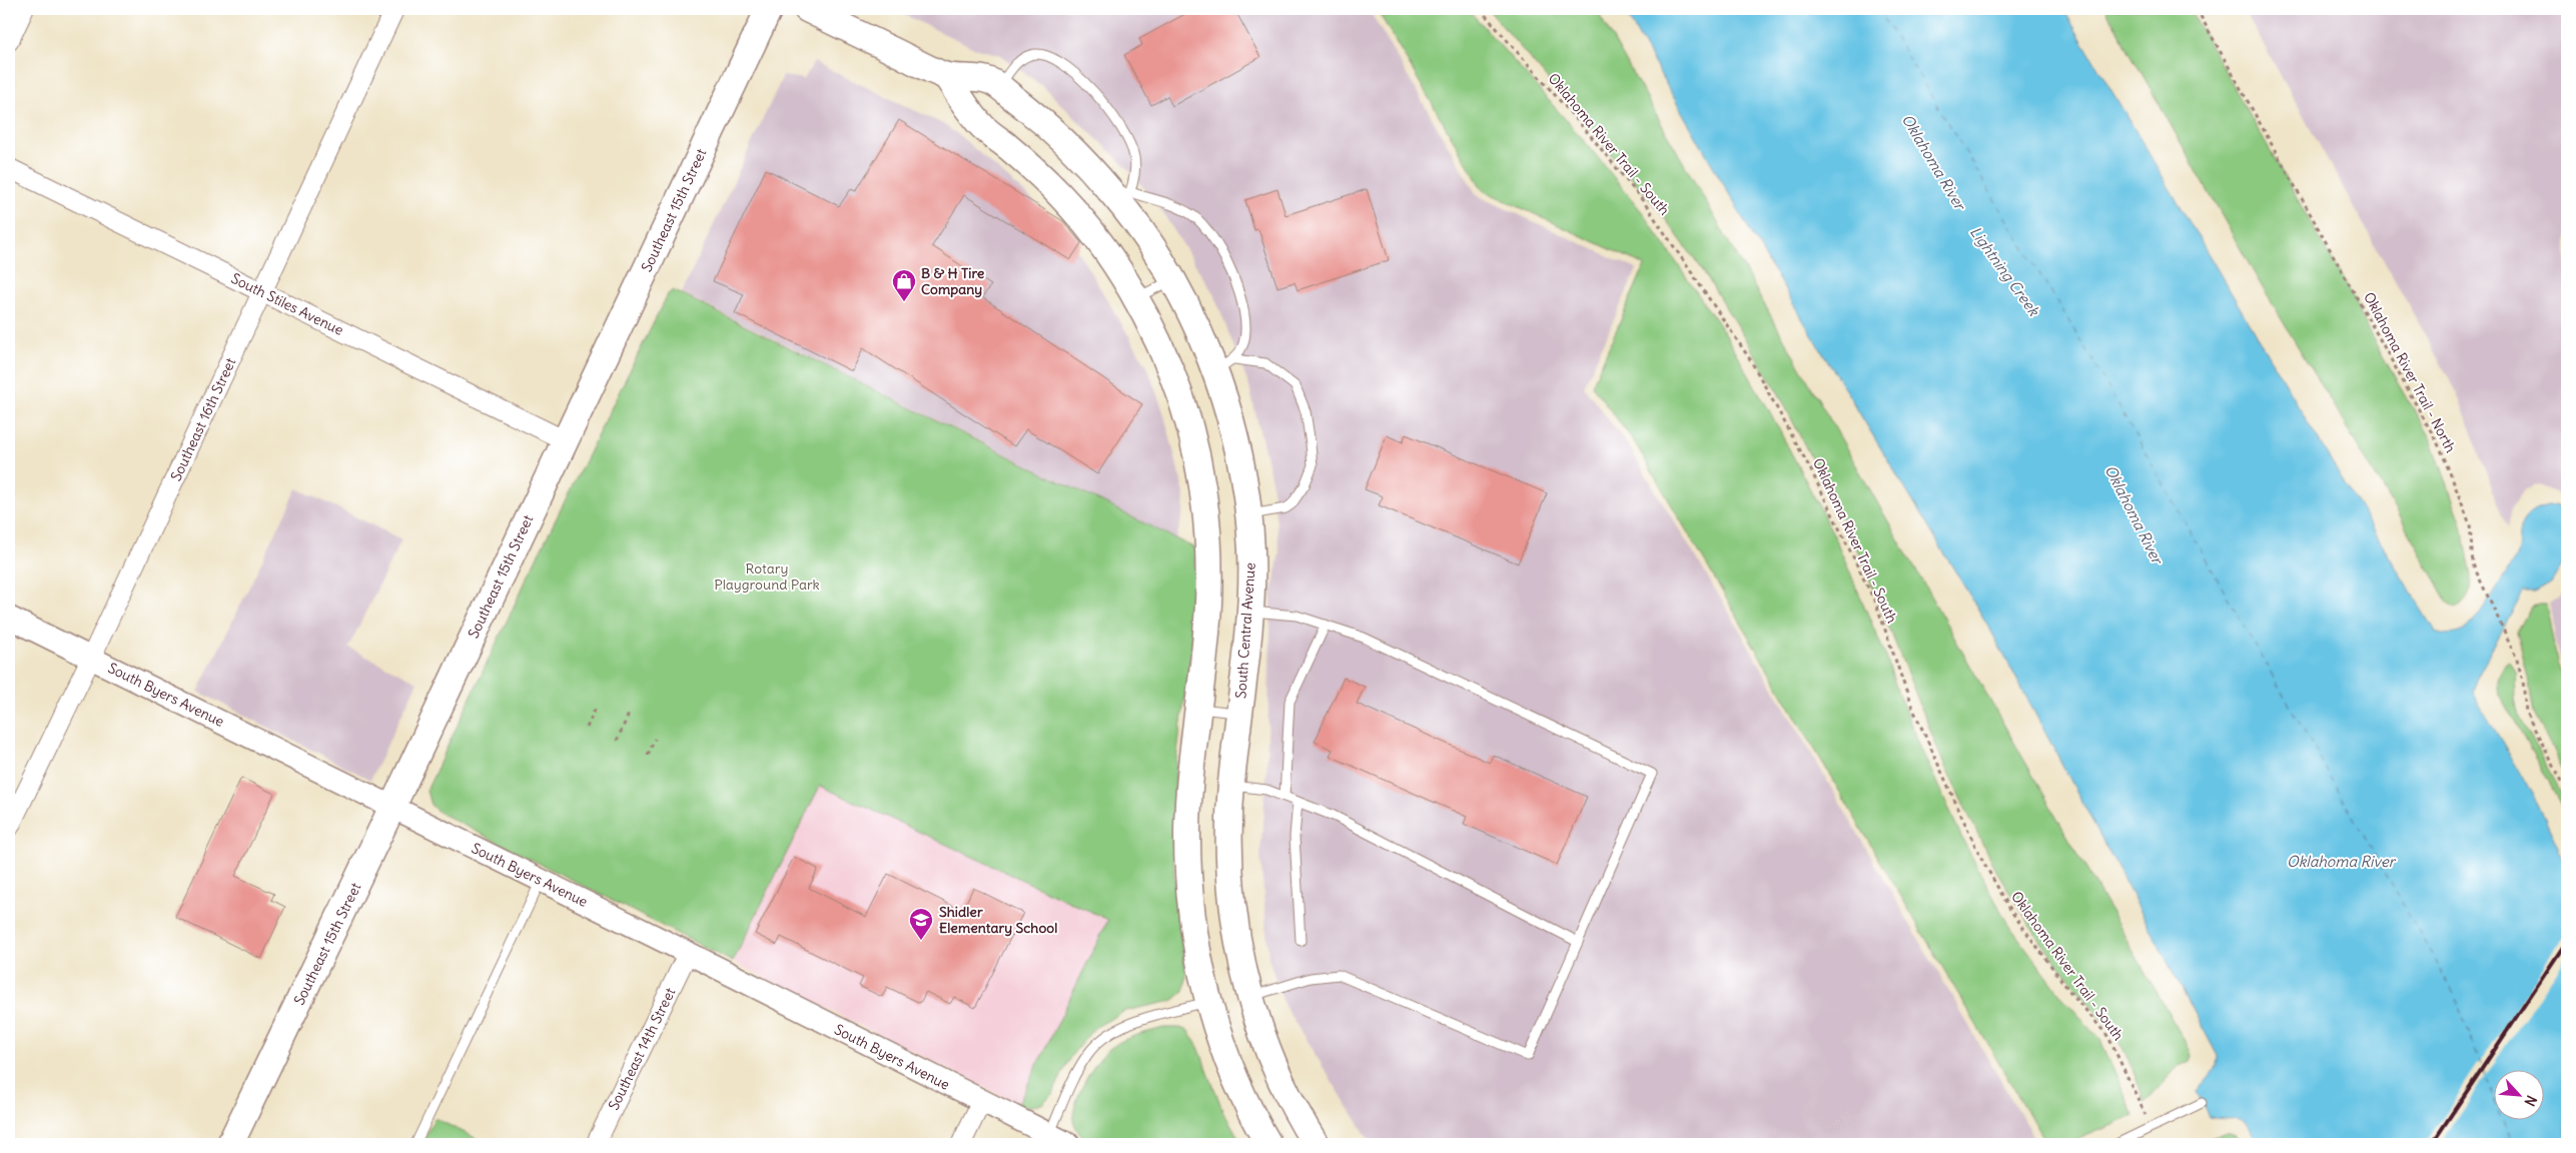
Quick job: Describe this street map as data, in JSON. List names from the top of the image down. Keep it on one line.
{"streets":{"main road":["Southeast 15th Street","South Central Avenue"],"street":["South Stiles Avenue","Southeast 16th Street","South Byers Avenue","Southeast 14th Street"],"path":["Oklahoma River Trail - South","Oklahoma River Trail - North"]},"crossings":[["Southeast 15th Street","South Stiles Avenue"],["Southeast 15th Street","South Byers Avenue"],["South Stiles Avenue","Southeast 16th Street"],["Southeast 16th Street","South Byers Avenue"],["South Central Avenue","South Byers Avenue"],["South Byers Avenue","Southeast 14th Street"]],"water":["Oklahoma River","Lightning Creek"],"parks":["Rotary Playground Park"],"places":{"shop":["B & H Tire Company"],"school or university":["Shidler Elementary School"]},"north":"bottom right"}
